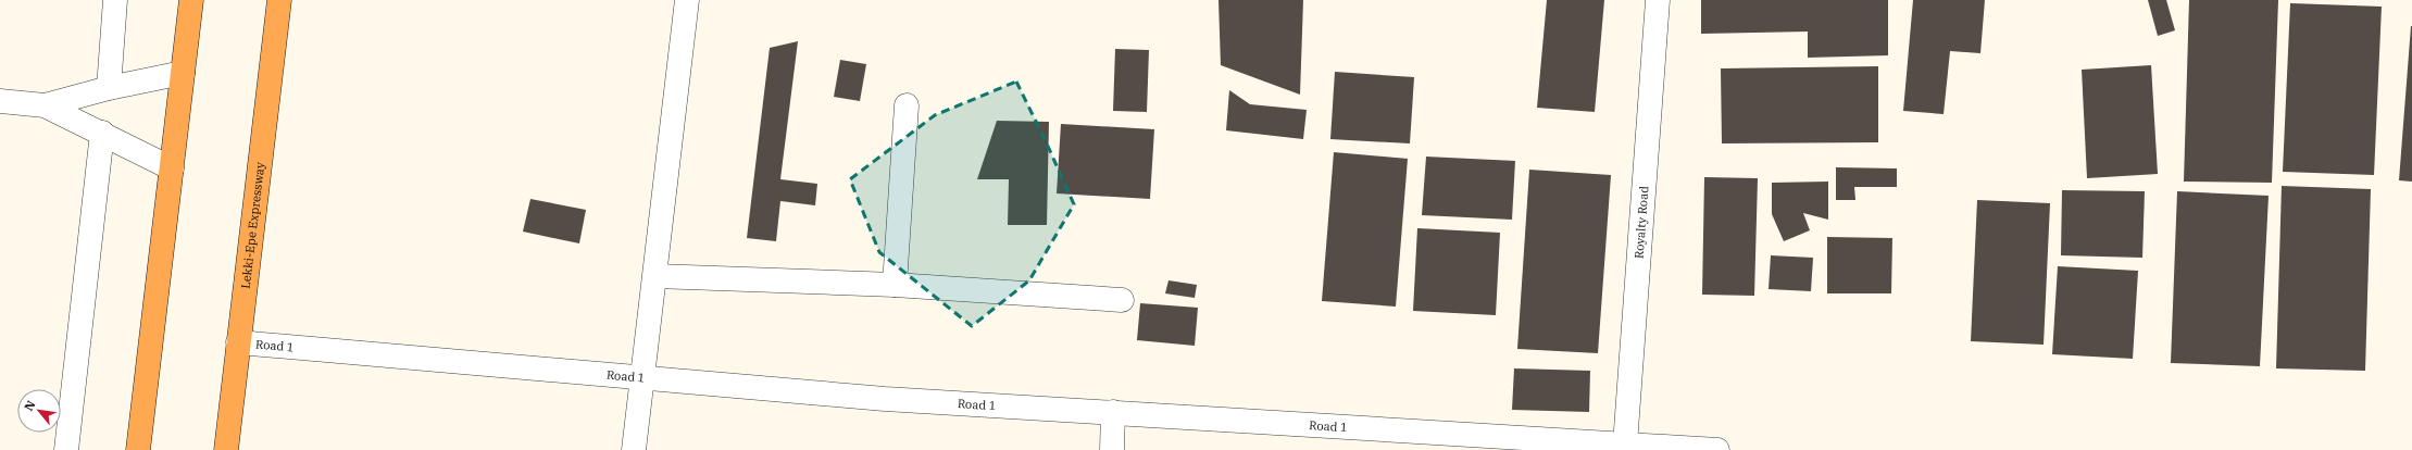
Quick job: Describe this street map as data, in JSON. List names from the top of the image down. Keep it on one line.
{"streets":{"highway":["Lekki-Epe Expressway"],"street":["Royalty Road","Road 1"]},"crossings":[["Royalty Road","Road 1"],["Lekki-Epe Expressway","Road 1"]],"north":"top left"}
